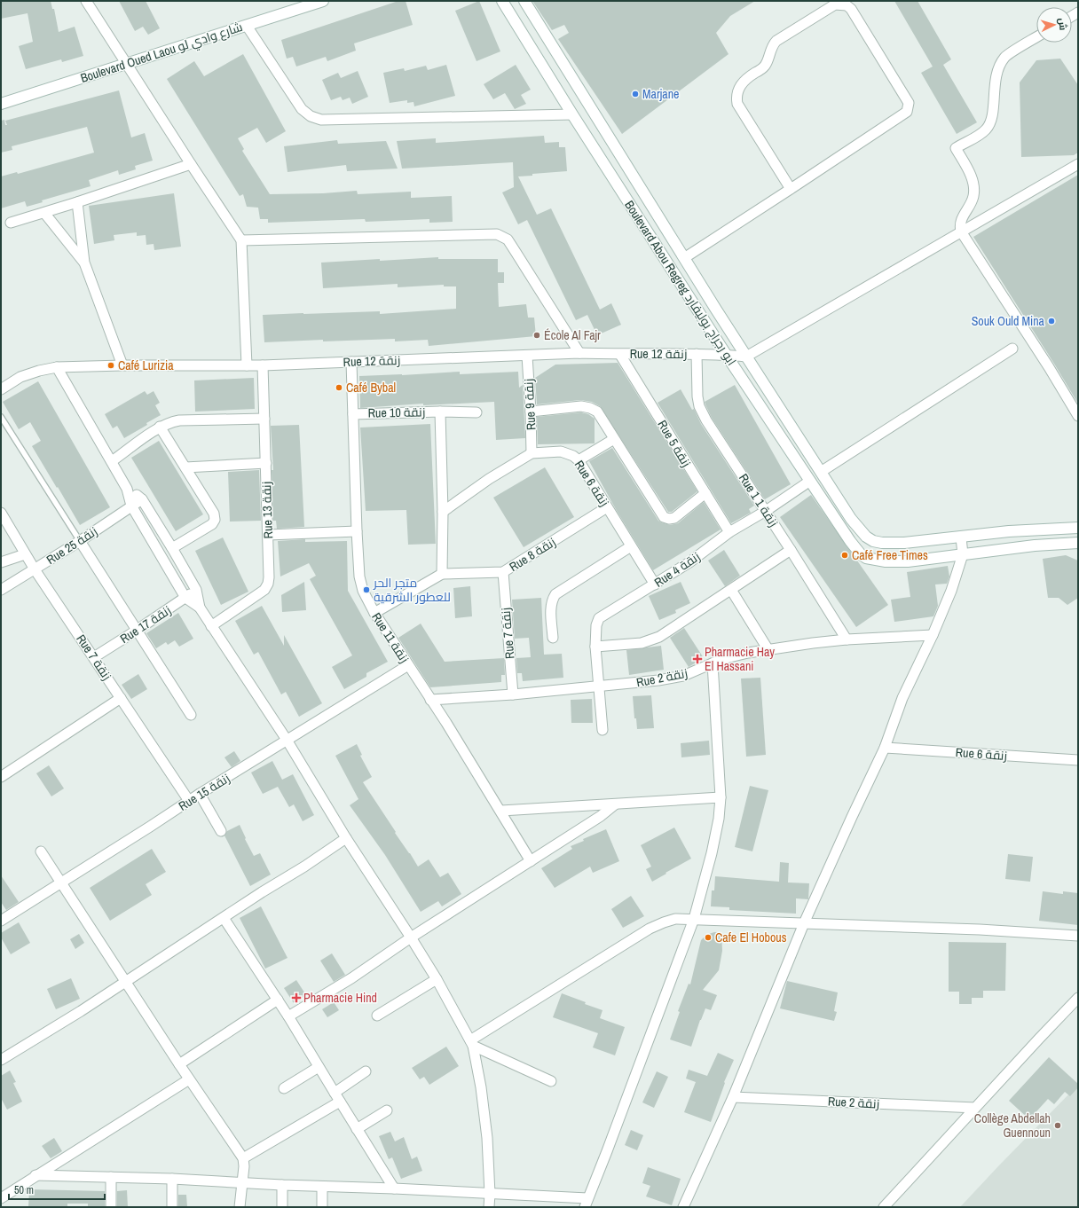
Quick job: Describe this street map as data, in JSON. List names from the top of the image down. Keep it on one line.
{"streets":{"main road":["Boulevard Oued Laou شارع وادي لو","Boulevard Abou Regreg ابو رجراج بوليفارد"],"street":["Rue 12 زنقة","Rue 9 زنقة","Rue 10 زنقة","Rue 5 زنقة","Rue 6 زنقة","Rue 1 زنقة 1","Rue 13 زنقة","Rue 25 زنقة","Rue 8 زنقة","Rue 4 زنقة","Rue 17 زنقة","Rue 7 زنقة","Rue 11 زنقة","Rue 2 زنقة","Rue 15 زنقة"]},"crossings":[["Boulevard Abou Regreg ابو رجراج بوليفارد","Rue 12 زنقة"],["Boulevard Abou Regreg ابو رجراج بوليفارد","Rue 4 زنقة"],["Rue 12 زنقة","Rue 9 زنقة"],["Rue 12 زنقة","Rue 5 زنقة"],["Rue 12 زنقة","Rue 1 زنقة 1"],["Rue 12 زنقة","Rue 13 زنقة"],["Rue 12 زنقة","Rue 11 زنقة"],["Rue 9 زنقة","Rue 6 زنقة"],["Rue 10 زنقة","Rue 11 زنقة"],["Rue 5 زنقة","Rue 4 زنقة"],["Rue 6 زنقة","Rue 8 زنقة"],["Rue 6 زنقة","Rue 4 زنقة"],["Rue 1 زنقة 1","Rue 4 زنقة"],["Rue 1 زنقة 1","Rue 2 زنقة"],["Rue 25 زنقة","Rue 7 زنقة"],["Rue 8 زنقة","Rue 7 زنقة"],["Rue 8 زنقة","Rue 11 زنقة"],["Rue 4 زنقة","Rue 2 زنقة"],["Rue 17 زنقة","Rue 7 زنقة"],["Rue 7 زنقة","Rue 2 زنقة"],["Rue 7 زنقة","Rue 15 زنقة"],["Rue 11 زنقة","Rue 2 زنقة"],["Rue 11 زنقة","Rue 15 زنقة"]],"places":{"other":["Marjane","Souk Ould Mina","École Al Fajr","Café Lurizia","Café Bybal","Café Free Times","متجر الحر للعطور الشرقية","Cafe El Hobous","Collège Abdellah Guennoun"],"health":["Pharmacie Hay El Hassani","Pharmacie Hind"]},"scale_bar":"50 m","north":"right"}
